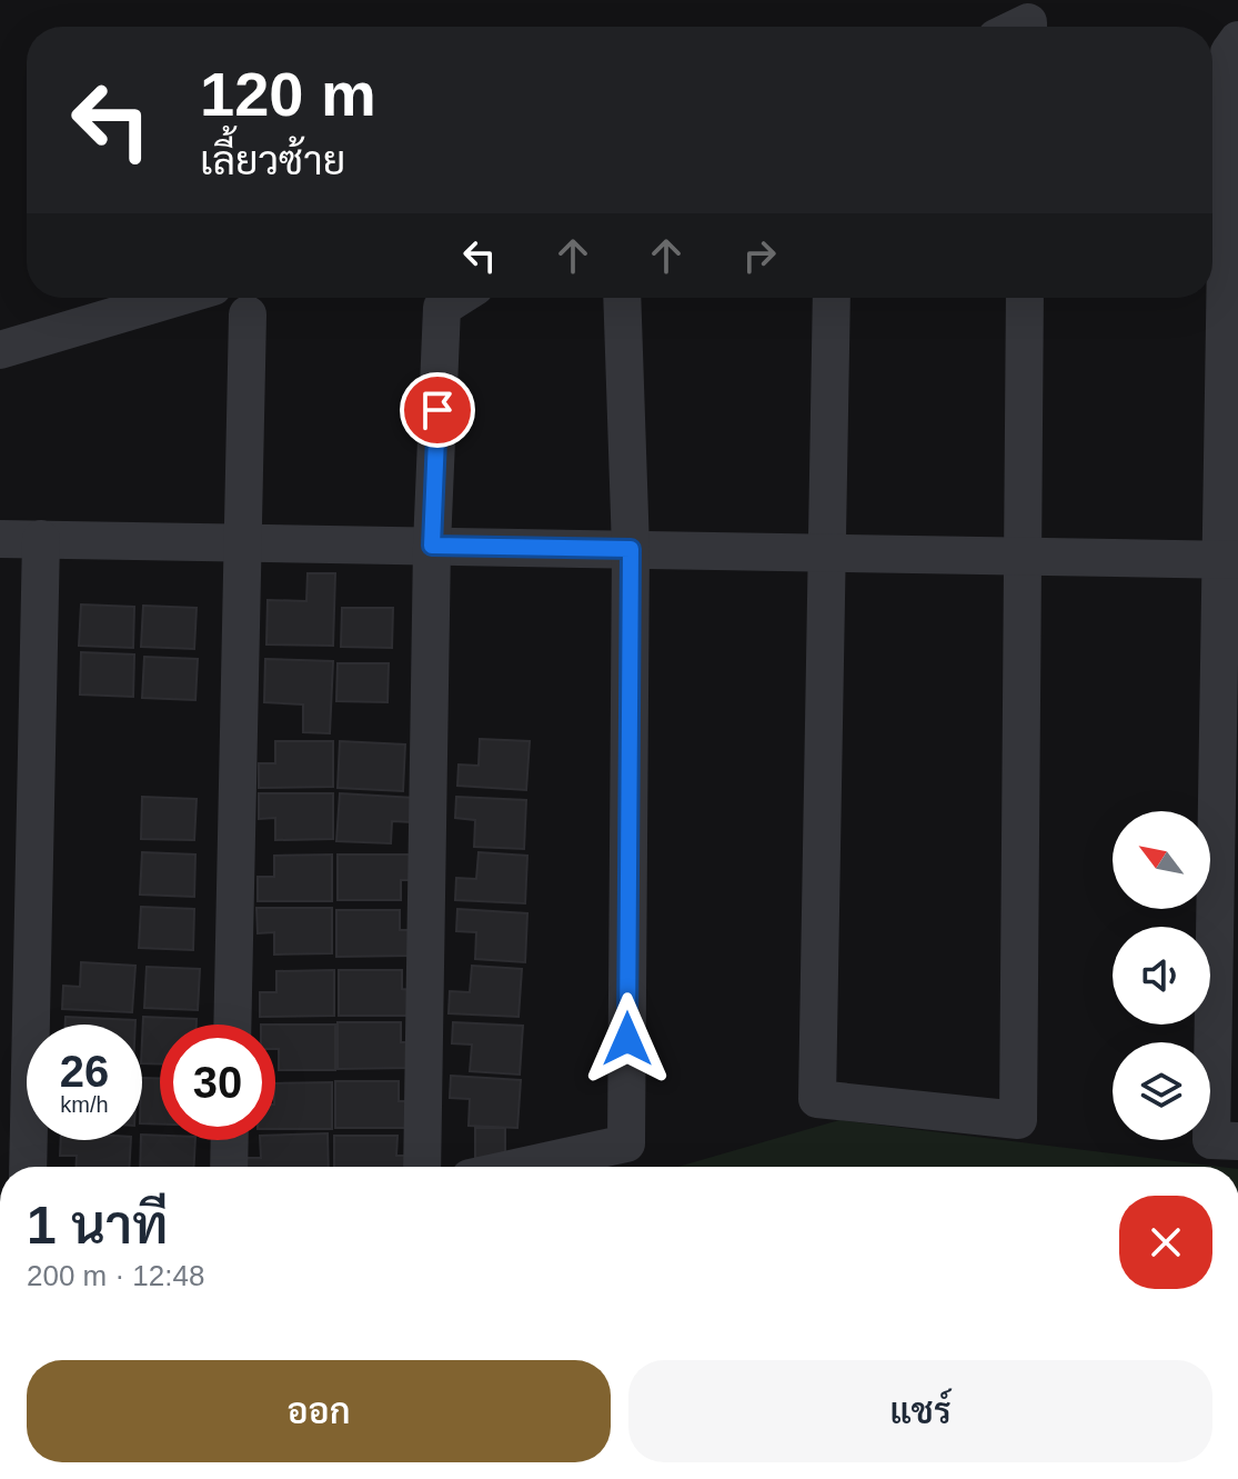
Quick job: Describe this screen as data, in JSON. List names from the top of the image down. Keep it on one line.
{"north":"top left","page":{"turn":["120 m","เลี้ยวซ้าย"],"speed":"26 km/h","limit":"30","heading":["1 นาที","200 m · 12:48"],"buttons":["ออก","แชร์"]}}
